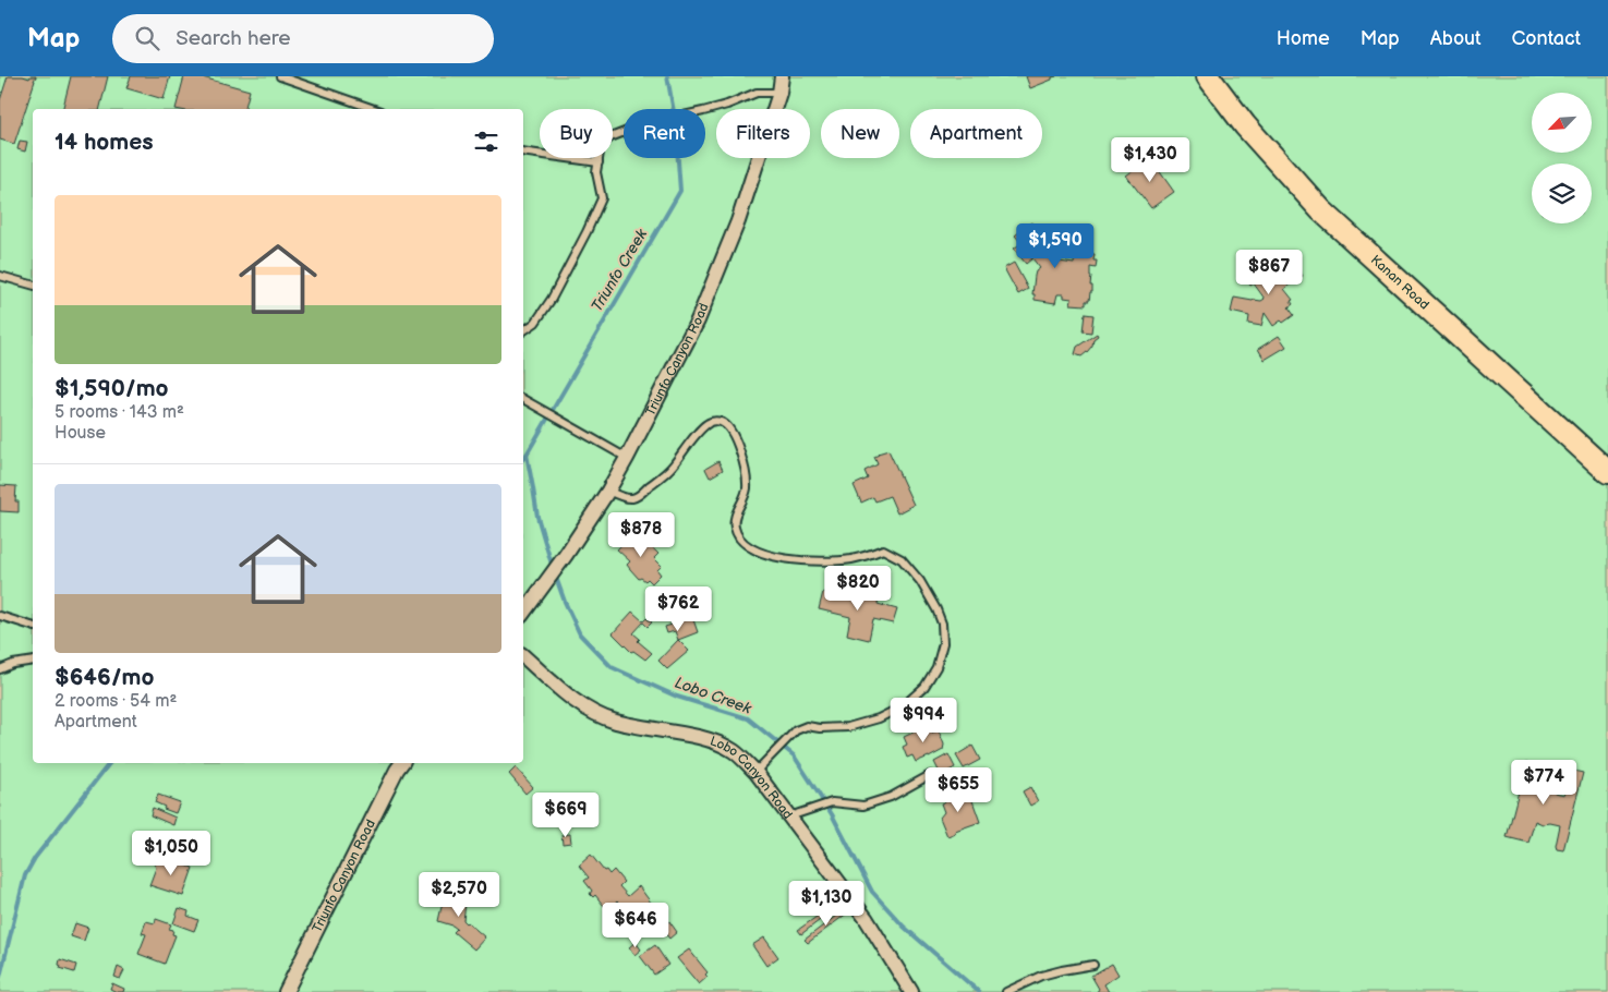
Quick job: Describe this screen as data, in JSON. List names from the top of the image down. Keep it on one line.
{"streets":{"main road":["Kanan Road"],"street":["Triunfo Canyon Road","Lobo Canyon Road"]},"water":["Triunfo Creek","Lobo Creek"],"north":"bottom left","page":{"header":"Map","search":"Search here","nav":["Home","Map","About","Contact"],"chip":["Buy","Rent","Filters","New","Apartment"],"heading":"14 homes","price":["$1,430","$1,590","$867","$878","$820","$762","$994","$774","$655","$669","$1,050","$2,570","$1,130","$646"],"list":[{"name":"$1,590/mo","note":"5 rooms · 143 m² · House"},{"name":"$646/mo","note":"2 rooms · 54 m² · Apartment"}]}}
